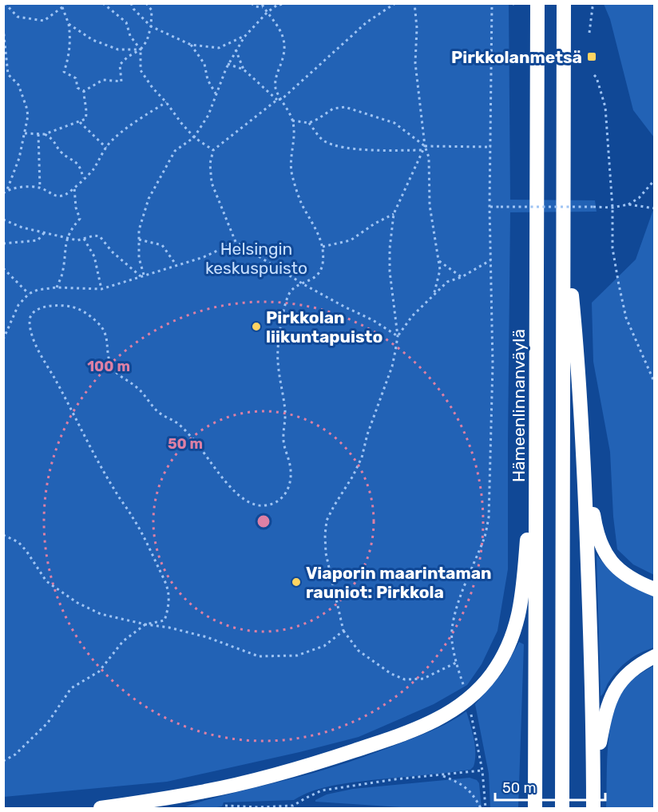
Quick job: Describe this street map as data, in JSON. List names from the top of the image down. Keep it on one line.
{"streets":{"highway":["Hämeenlinnanväylä"]},"parks":["Helsingin keskuspuisto"],"places":{"transit":["Pirkkolanmetsä"],"other":["Pirkkolan liikuntapuisto","Viaporin maarintaman rauniot: Pirkkola"]},"scale_bar":"50 m","rings":["100 m","50 m"]}
